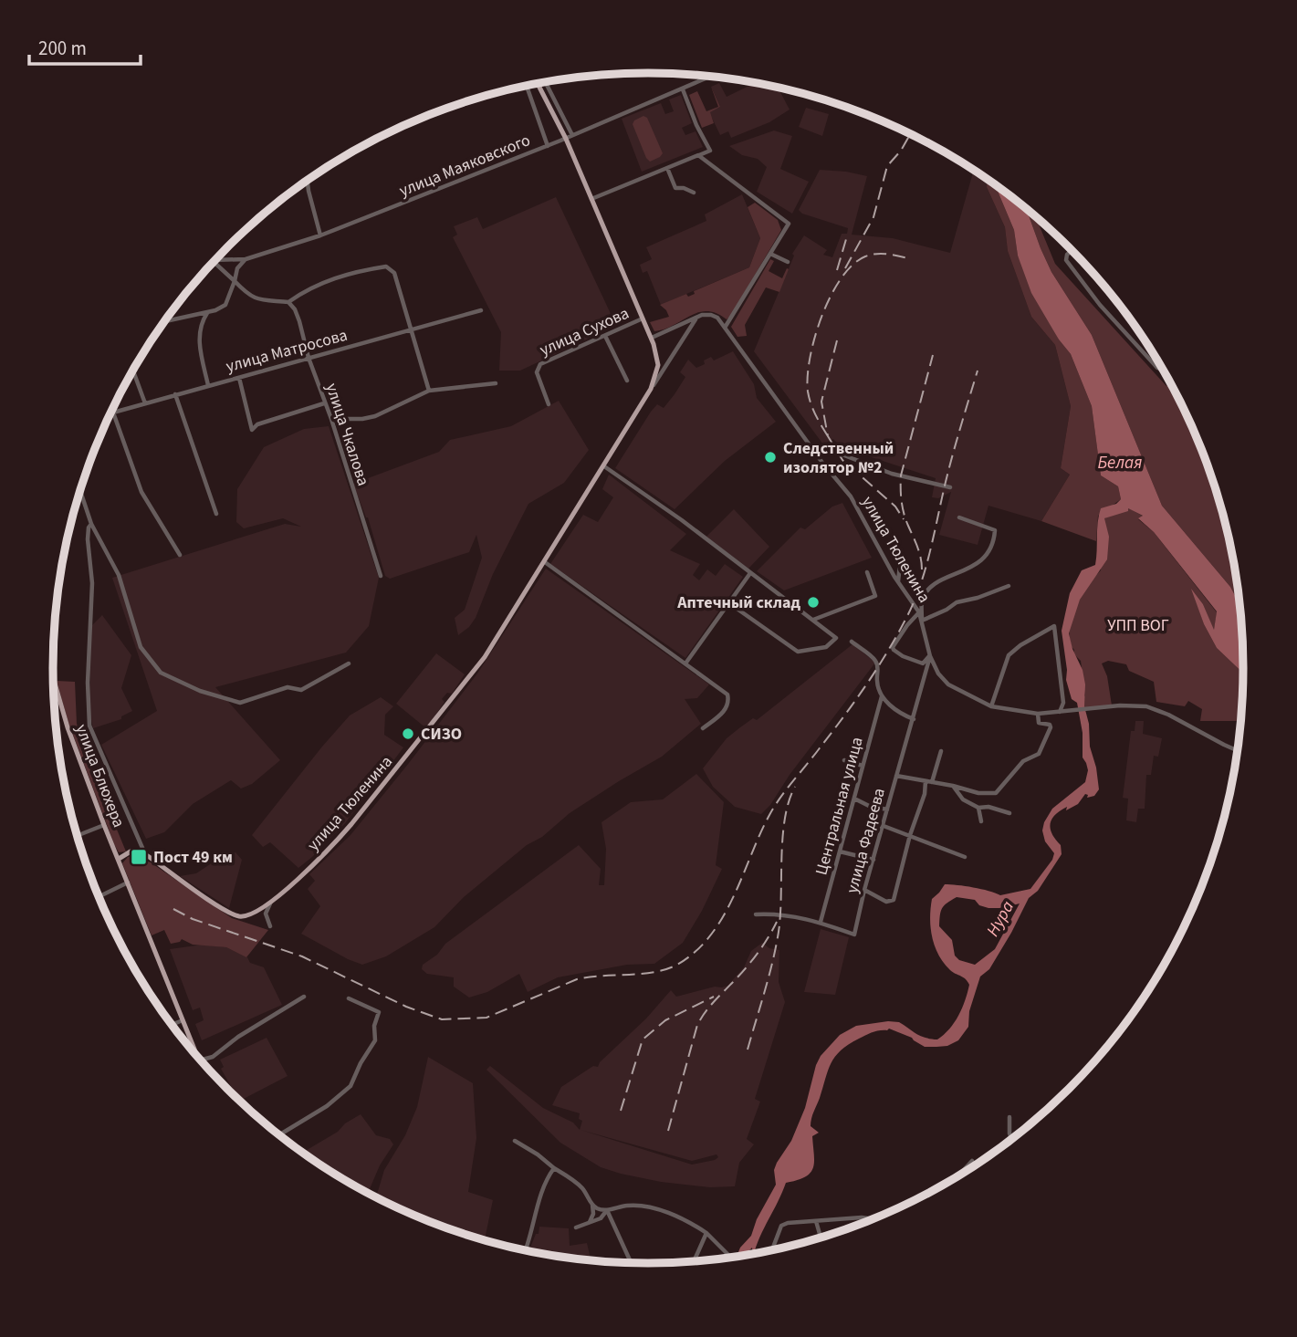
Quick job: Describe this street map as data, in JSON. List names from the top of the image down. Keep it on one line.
{"streets":{"main road":["улица Тюленина","улица Блюхера"],"street":["улица Маяковского","улица Сухова","улица Матросова","улица Чкалова","Центральная улица","улица Фадеева"]},"crossings":[["улица Маяковского","улица Тюленина"],["улица Сухова","улица Тюленина"],["улица Матросова","улица Чкалова"],["улица Тюленина","улица Фадеева"],["Центральная улица","улица Фадеева"]],"water":["Белая","Нура"],"parks":["УПП ВОГ"],"places":{"other":["Следственный изолятор №2","Аптечный склад","СИЗО"],"transit":["Пост 49 км"]},"scale_bar":"200 m"}
